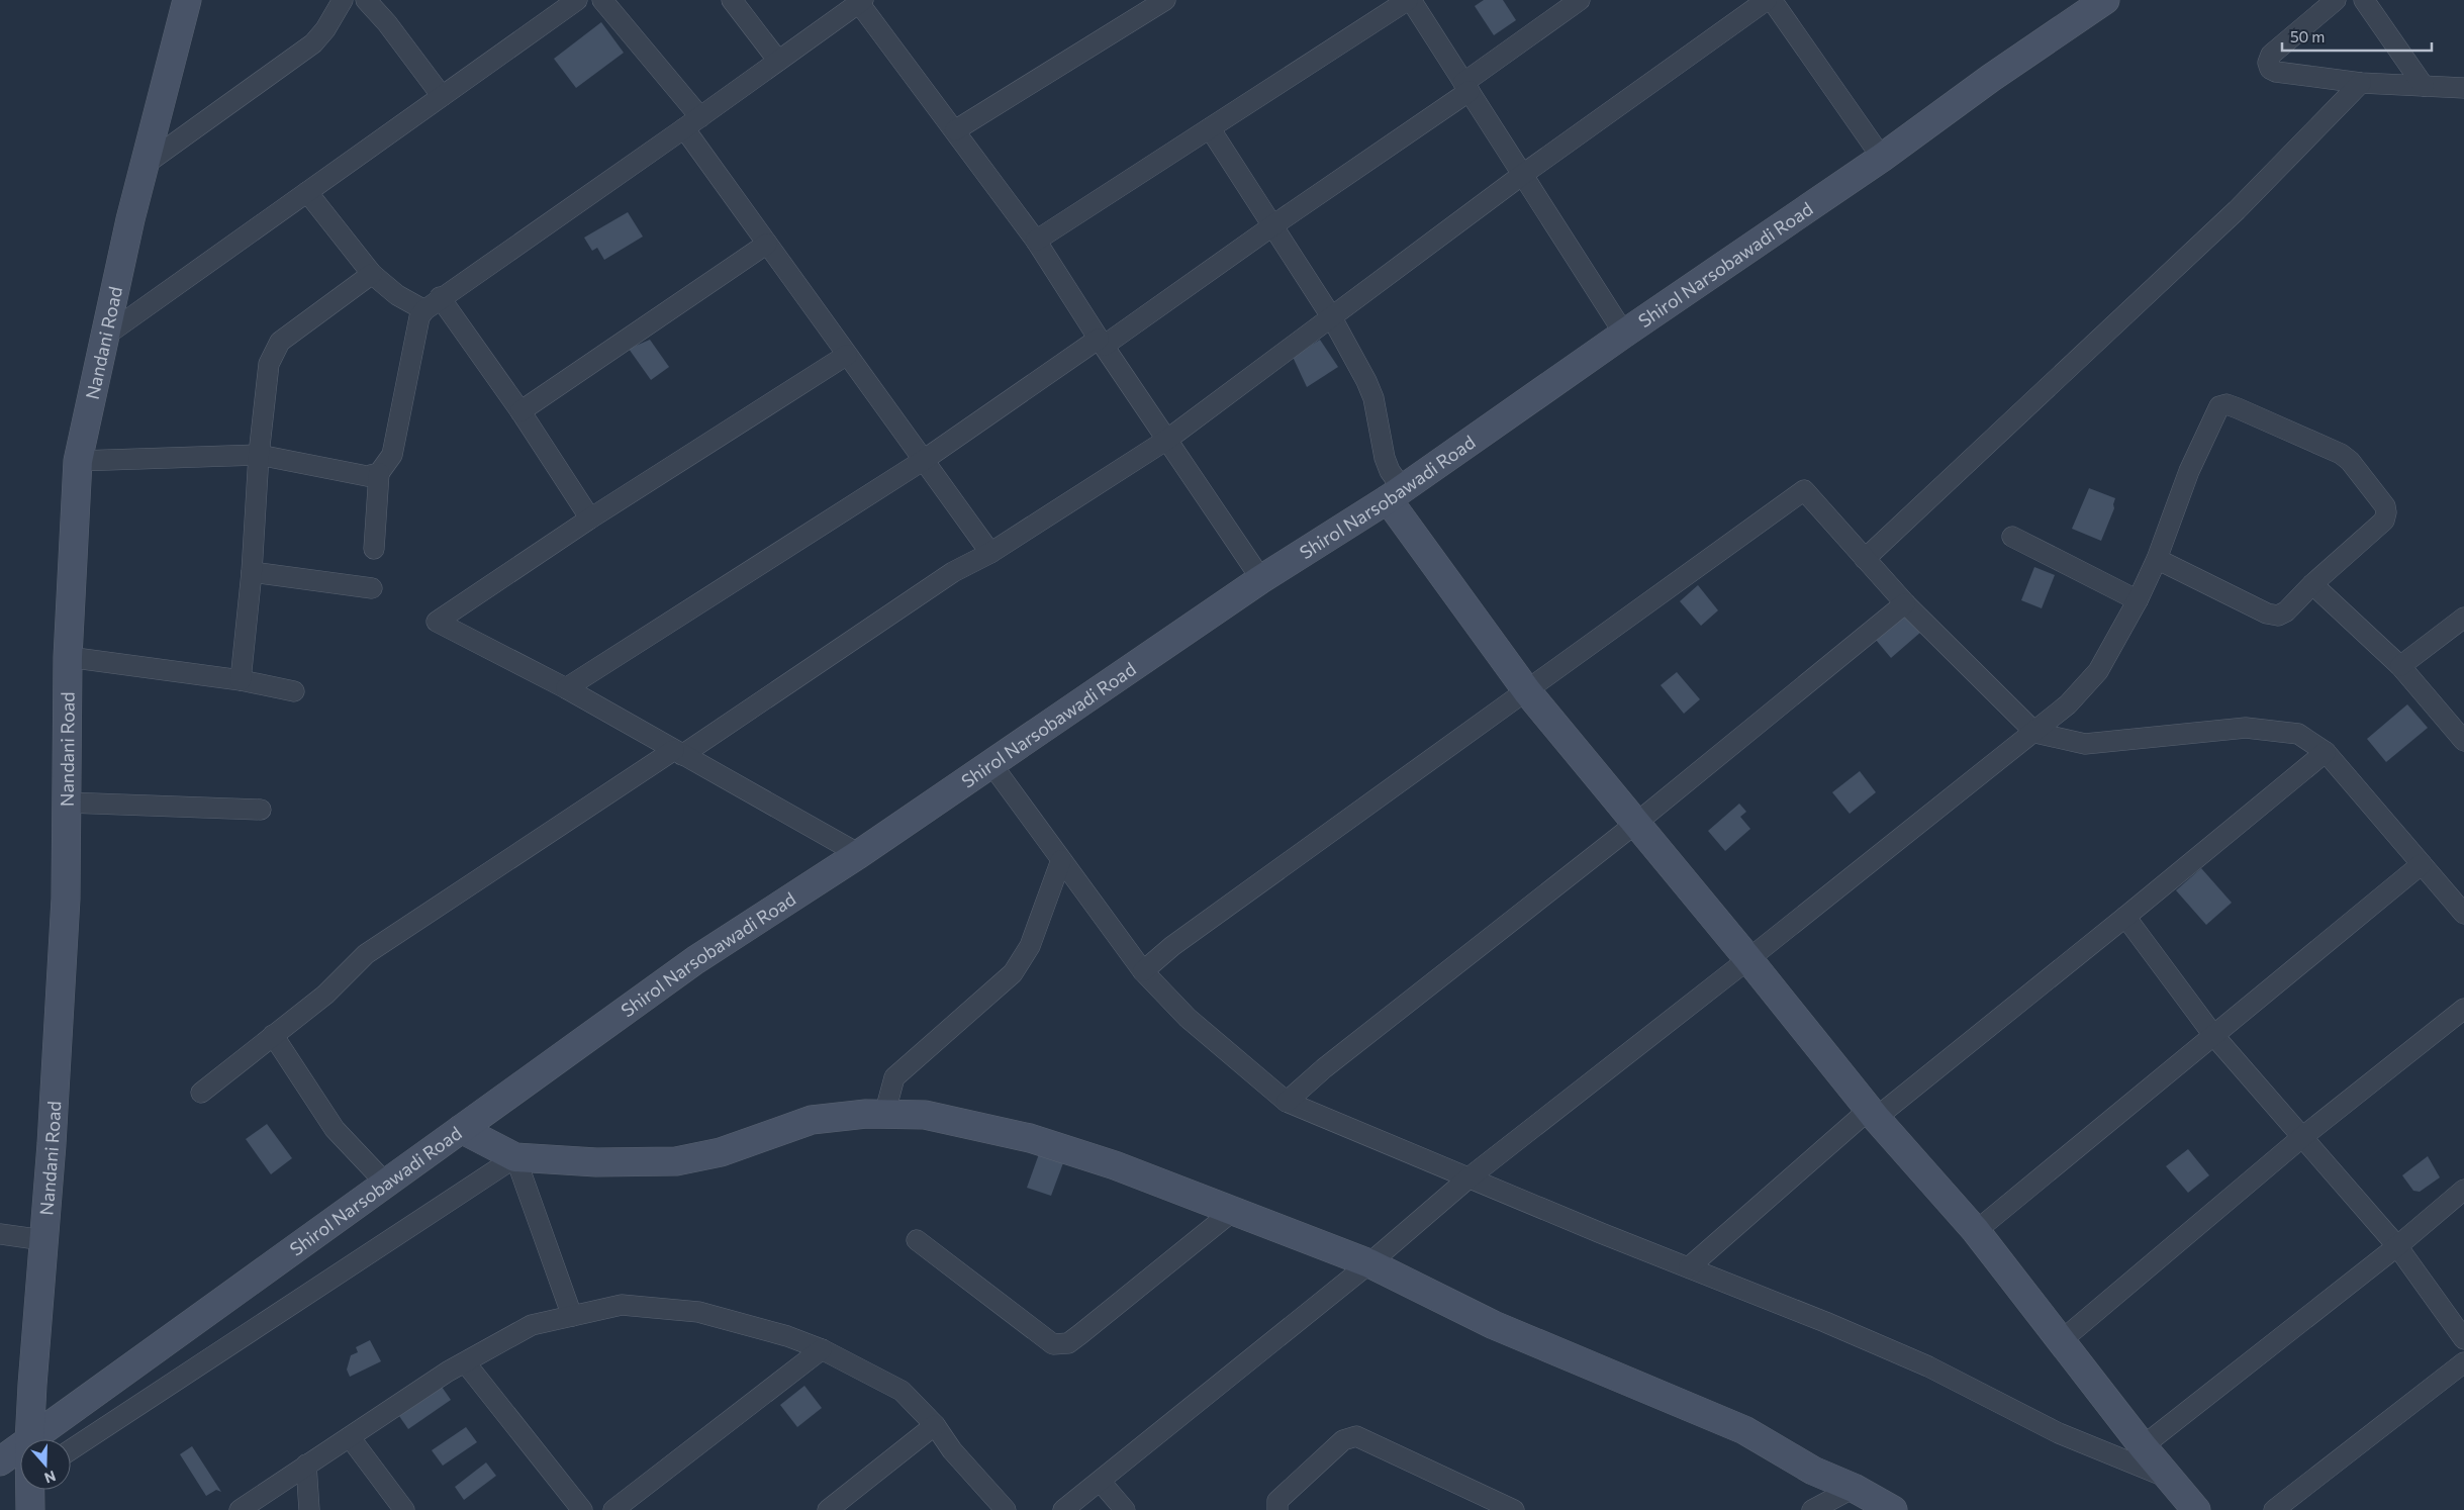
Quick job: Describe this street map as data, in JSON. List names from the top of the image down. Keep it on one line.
{"streets":{"main road":["Shirol Narsobawadi Road","Nandani Road"]},"scale_bar":"50 m","north":"bottom"}
